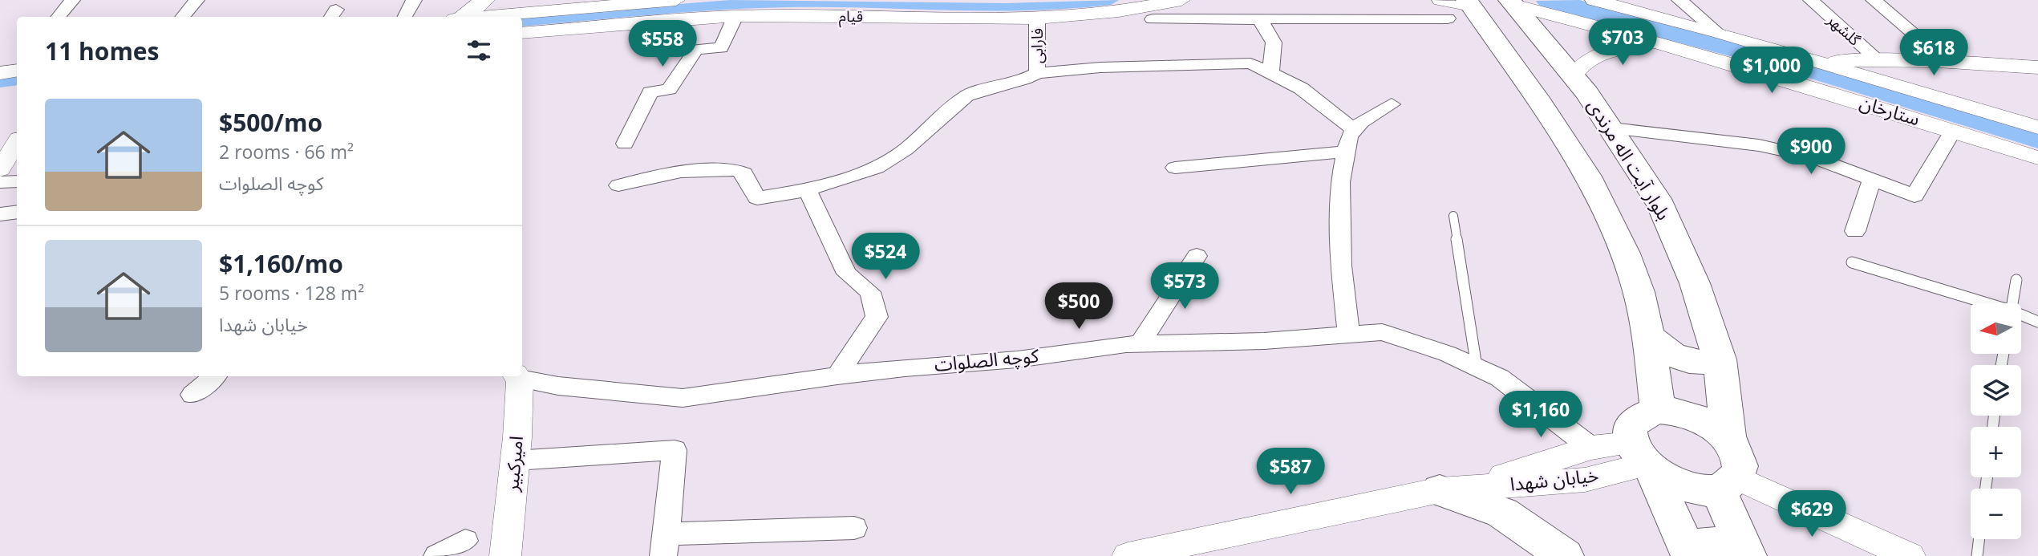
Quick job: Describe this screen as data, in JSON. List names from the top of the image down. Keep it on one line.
{"streets":{"main road":["بلوار آیت اله مرندی"],"street":["قیام","گلشهر","فارابی","ستارخان","کوچه الصلوات","امیرکبیر","خیابان شهدا"]},"crossings":[["قیام","فارابی"],["ستارخان","بلوار آیت اله مرندی"],["بلوار آیت اله مرندی","خیابان شهدا"],["کوچه الصلوات","امیرکبیر"],["کوچه الصلوات","خیابان شهدا"]],"north":"left","page":{"heading":"11 homes","price":["$703","$558","$618","$1,000","$900","$524","$573","$500","$1,160","$587","$629"],"list":[{"name":"$500/mo","note":"2 rooms · 66 m² · کوچه الصلوات"},{"name":"$1,160/mo","note":"5 rooms · 128 m² · خیابان شهدا"}],"map_buttons":["+","−"]}}
